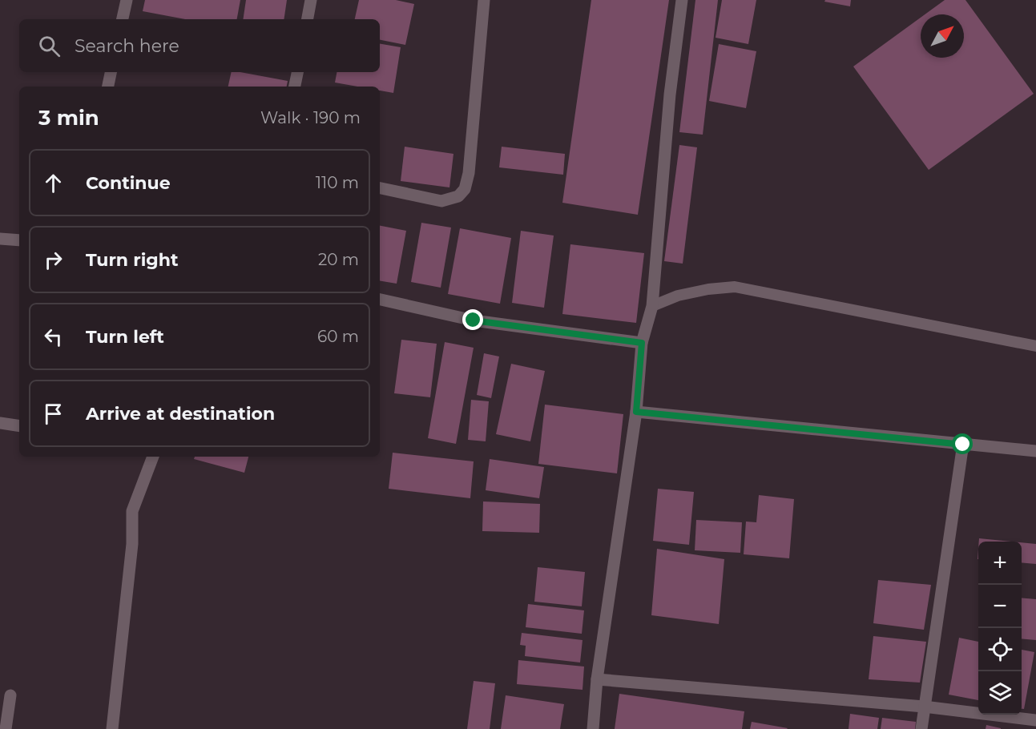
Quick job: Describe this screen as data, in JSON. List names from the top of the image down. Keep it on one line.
{"north":"top right","page":{"search":"Search here","heading":["3 min","Walk · 190 m"],"list":[["Continue","110 m"],["Turn right","20 m"],["Turn left","60 m"],"Arrive at destination"],"map_buttons":["+","−"]}}
